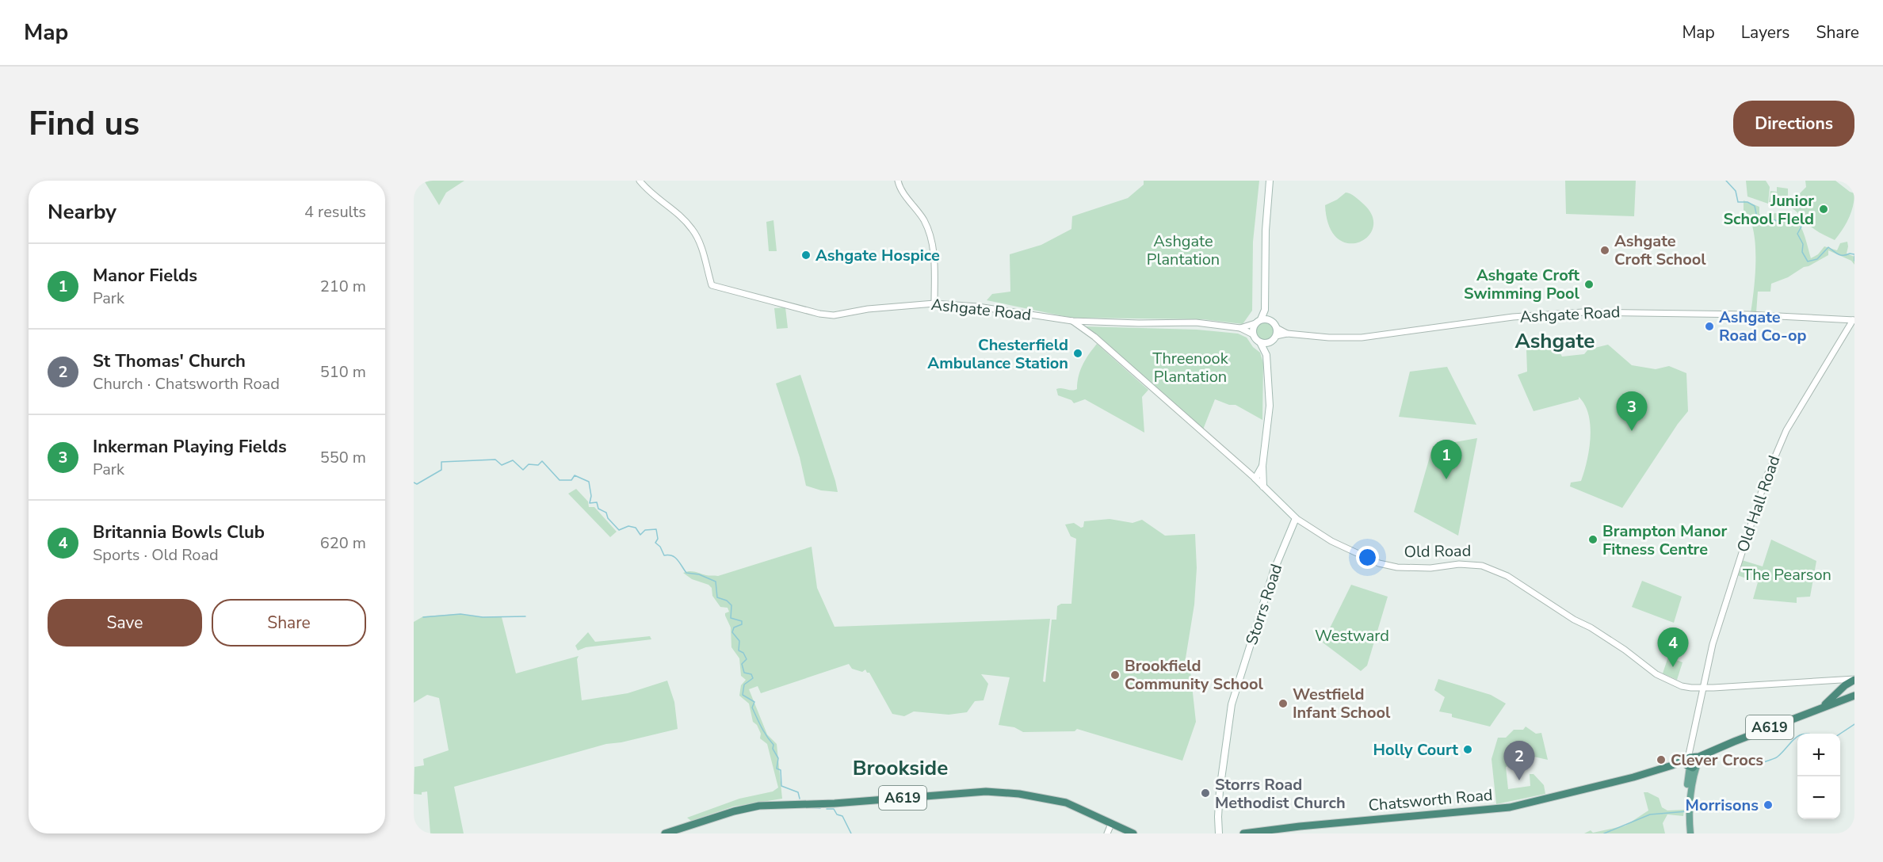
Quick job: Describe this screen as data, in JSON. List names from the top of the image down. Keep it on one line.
{"streets":{"highway":["A619","Chatsworth Road"],"main road":["Old Road","Storrs Road"],"street":["Ashgate Road","Old Hall Road"]},"crossings":[["Ashgate Road","Old Hall Road"],["Ashgate Road","Old Road"],["Old Hall Road","Old Road"],["Old Hall Road","Chatsworth Road"],["Old Road","Storrs Road"],["Old Road","A619"],["A619","Chatsworth Road"]],"districts":["Ashgate","Brookside"],"parks":["Ashgate Plantation","Threenook Plantation","The Pearson","Westward"],"places":["Junior School FIeld","Ashgate Croft School","Ashgate Hospice","Ashgate Croft Swimming Pool","Ashgate Road Co-op","Chesterfield Ambulance Station","Brampton Manor Fitness Centre","Brookfield Community School","Westfield Infant School","Holly Court","Clever Crocs","Storrs Road Methodist Church","Morrisons"],"page":{"header":"Map","nav":["Map","Layers","Share"],"buttons":["Directions",["Save","Share"]],"title":"Find us","heading":["Nearby","4 results"],"list":[{"mark":"1","name":"Manor Fields","note":"Park","value":"210 m"},{"mark":"2","name":"St Thomas' Church","note":"Church · Chatsworth Road","value":"510 m"},{"mark":"3","name":"Inkerman Playing Fields","note":"Park","value":"550 m"},{"mark":"4","name":"Britannia Bowls Club","note":"Sports · Old Road","value":"620 m"}],"pins":["3","1","4","2"],"map_buttons":["+","−"]}}
